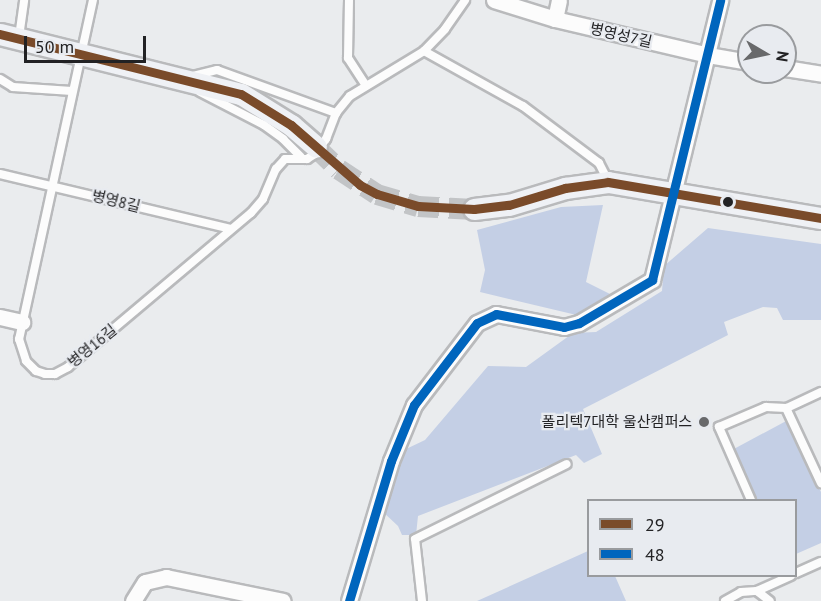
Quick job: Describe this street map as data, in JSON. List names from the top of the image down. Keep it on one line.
{"streets":{"street":["병영성7길"],"lane":["병영8길","병영16길"]},"crossings":[["병영8길","병영16길"]],"places":["폴리텍7대학 울산캠퍼스"],"lines":["transit line 48","transit line 29"],"legend":["29","48"],"scale_bar":"50 m","north":"right"}
